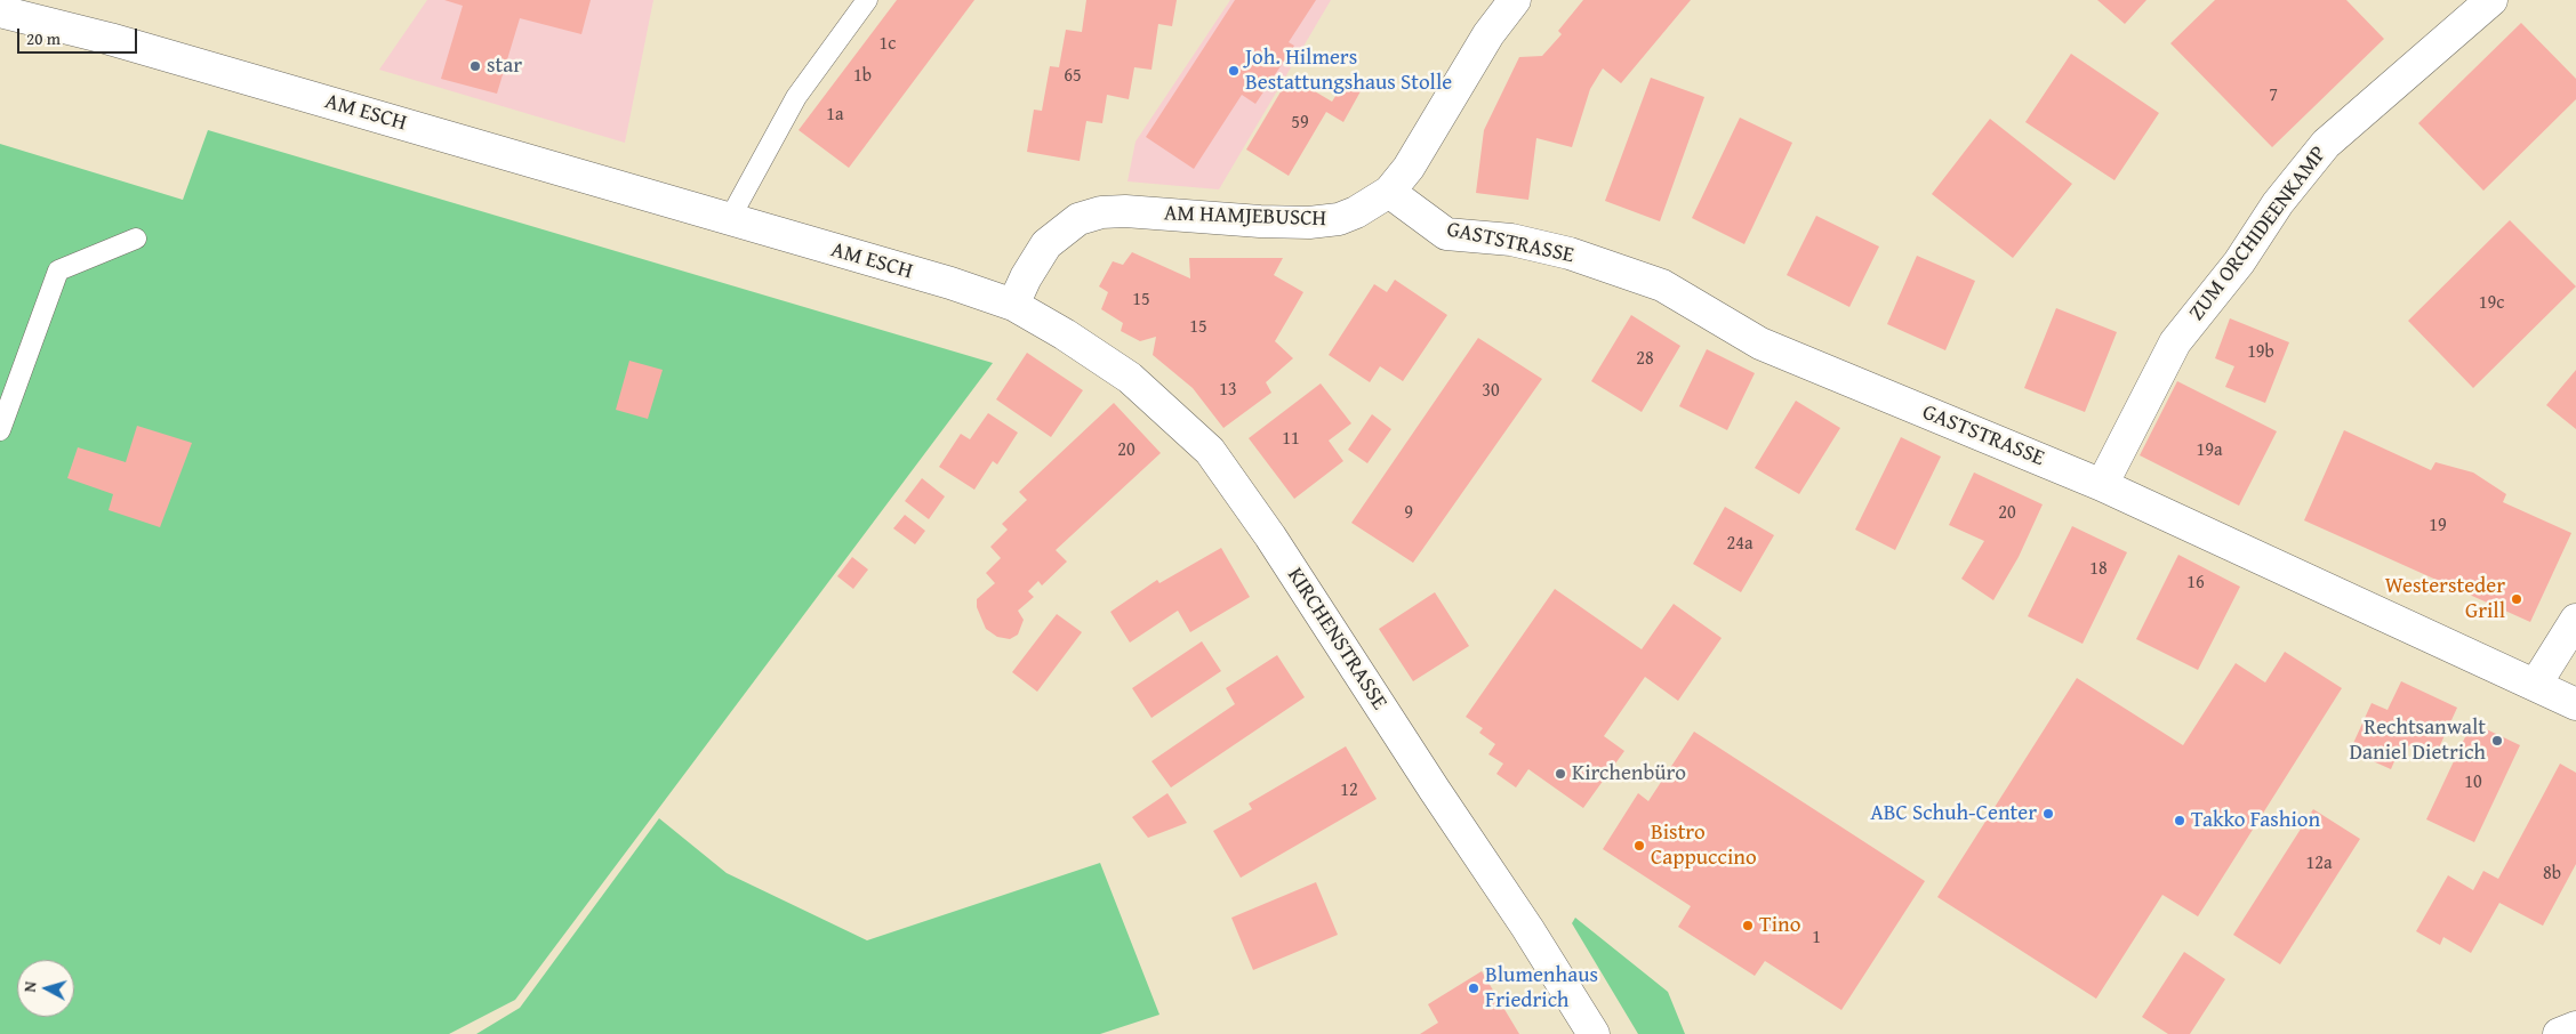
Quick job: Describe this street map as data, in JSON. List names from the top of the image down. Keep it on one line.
{"streets":{"street":["AM ESCH","AM HAMJEBUSCH","ZUM ORCHIDEENKAMP","GASTSTRASSE","KIRCHENSTRASSE"]},"crossings":[["AM ESCH","AM HAMJEBUSCH"],["AM ESCH","KIRCHENSTRASSE"],["AM HAMJEBUSCH","GASTSTRASSE"],["AM HAMJEBUSCH","KIRCHENSTRASSE"],["ZUM ORCHIDEENKAMP","GASTSTRASSE"]],"places":["star","Joh. Hilmers Bestattungshaus Stolle","Westersteder Grill","Rechtsanwalt Daniel Dietrich","Kirchenbüro","ABC Schuh-Center","Takko Fashion","Bistro Cappuccino","Tino","Blumenhaus Friedrich"],"house_numbers":["1c","1b","65","7","1a","59","15","19c","15","19b","28","13","30","11","20","19a","9","20","19","24a","18","16","10","12","12a","8b","1"],"scale_bar":"20 m","north":"left"}
